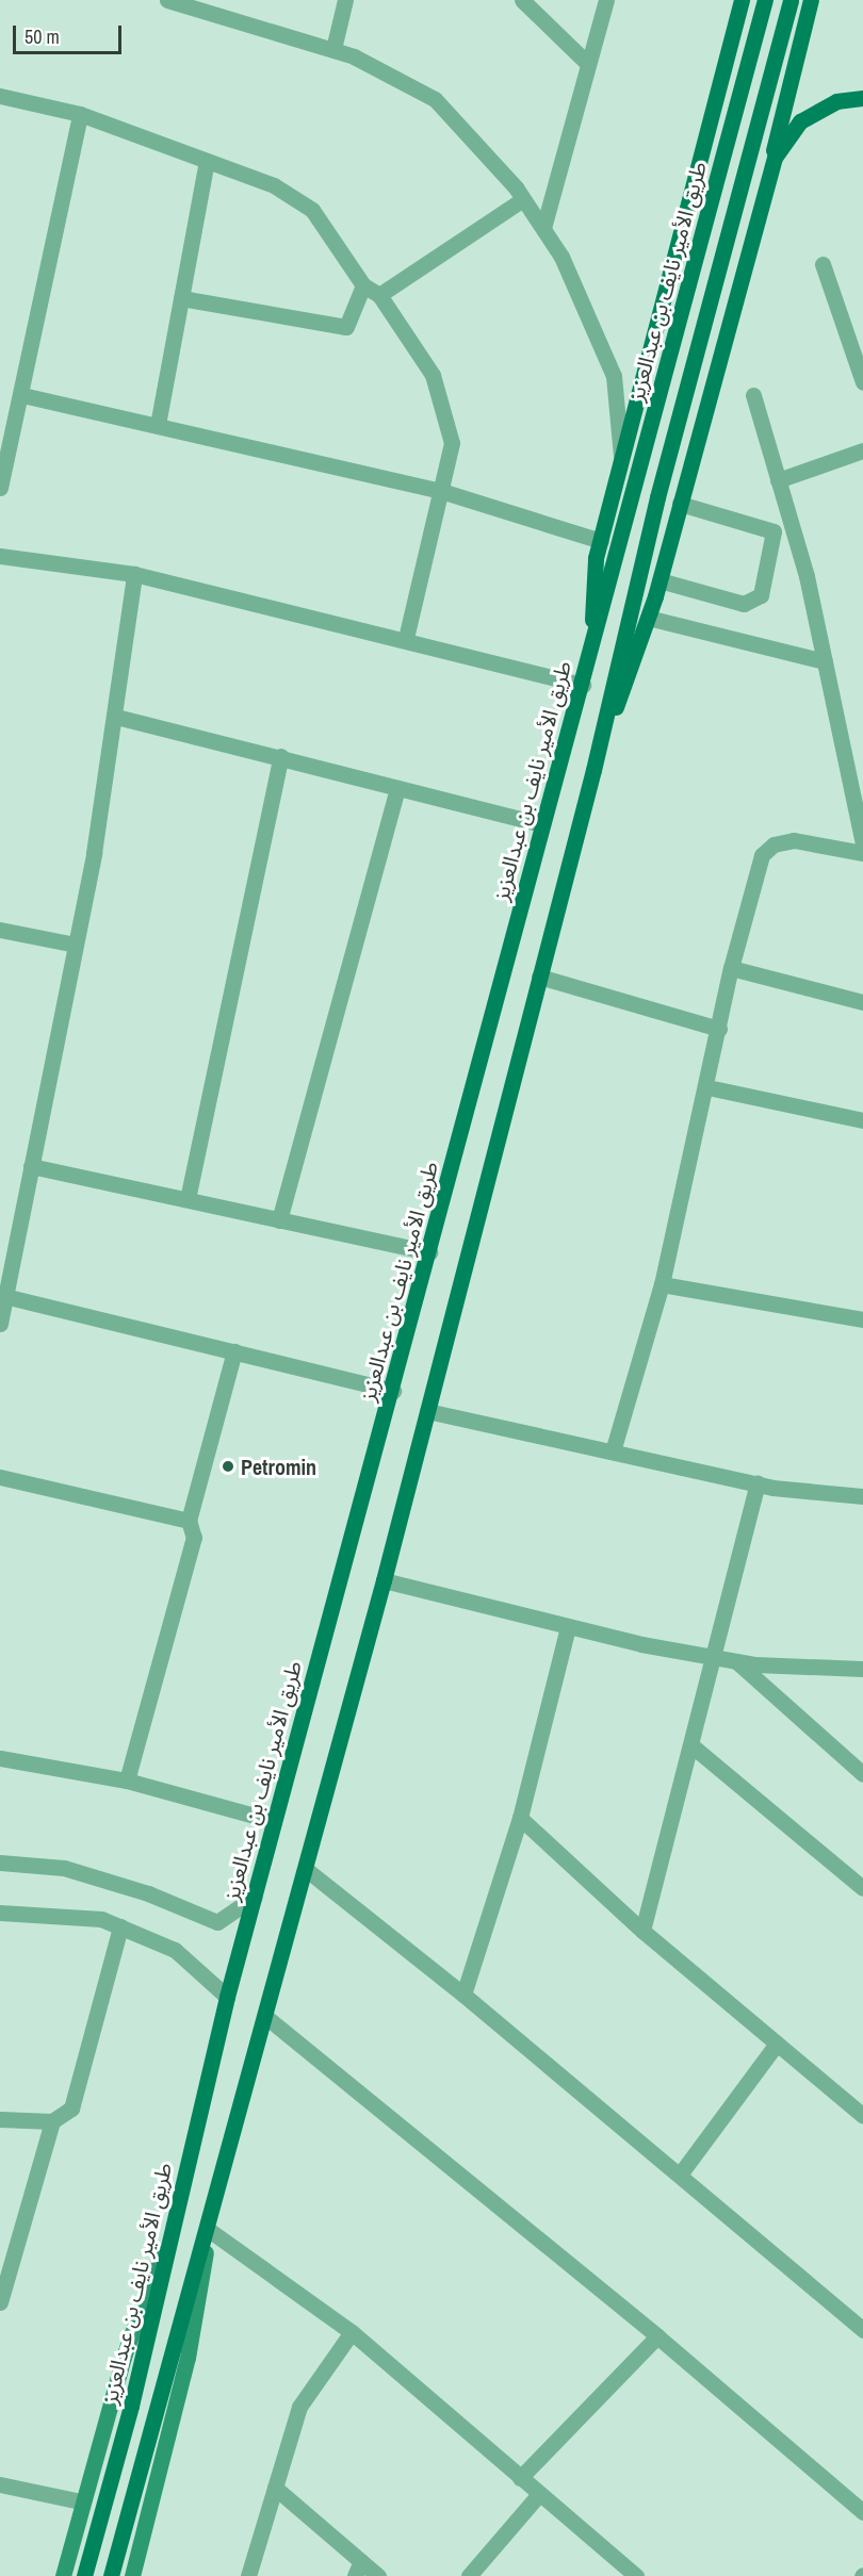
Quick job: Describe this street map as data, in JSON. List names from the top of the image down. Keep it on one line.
{"streets":{"main road":["طريق الأمير نايف بن عبدالعزيز"]},"places":["Petromin"],"scale_bar":"50 m"}
